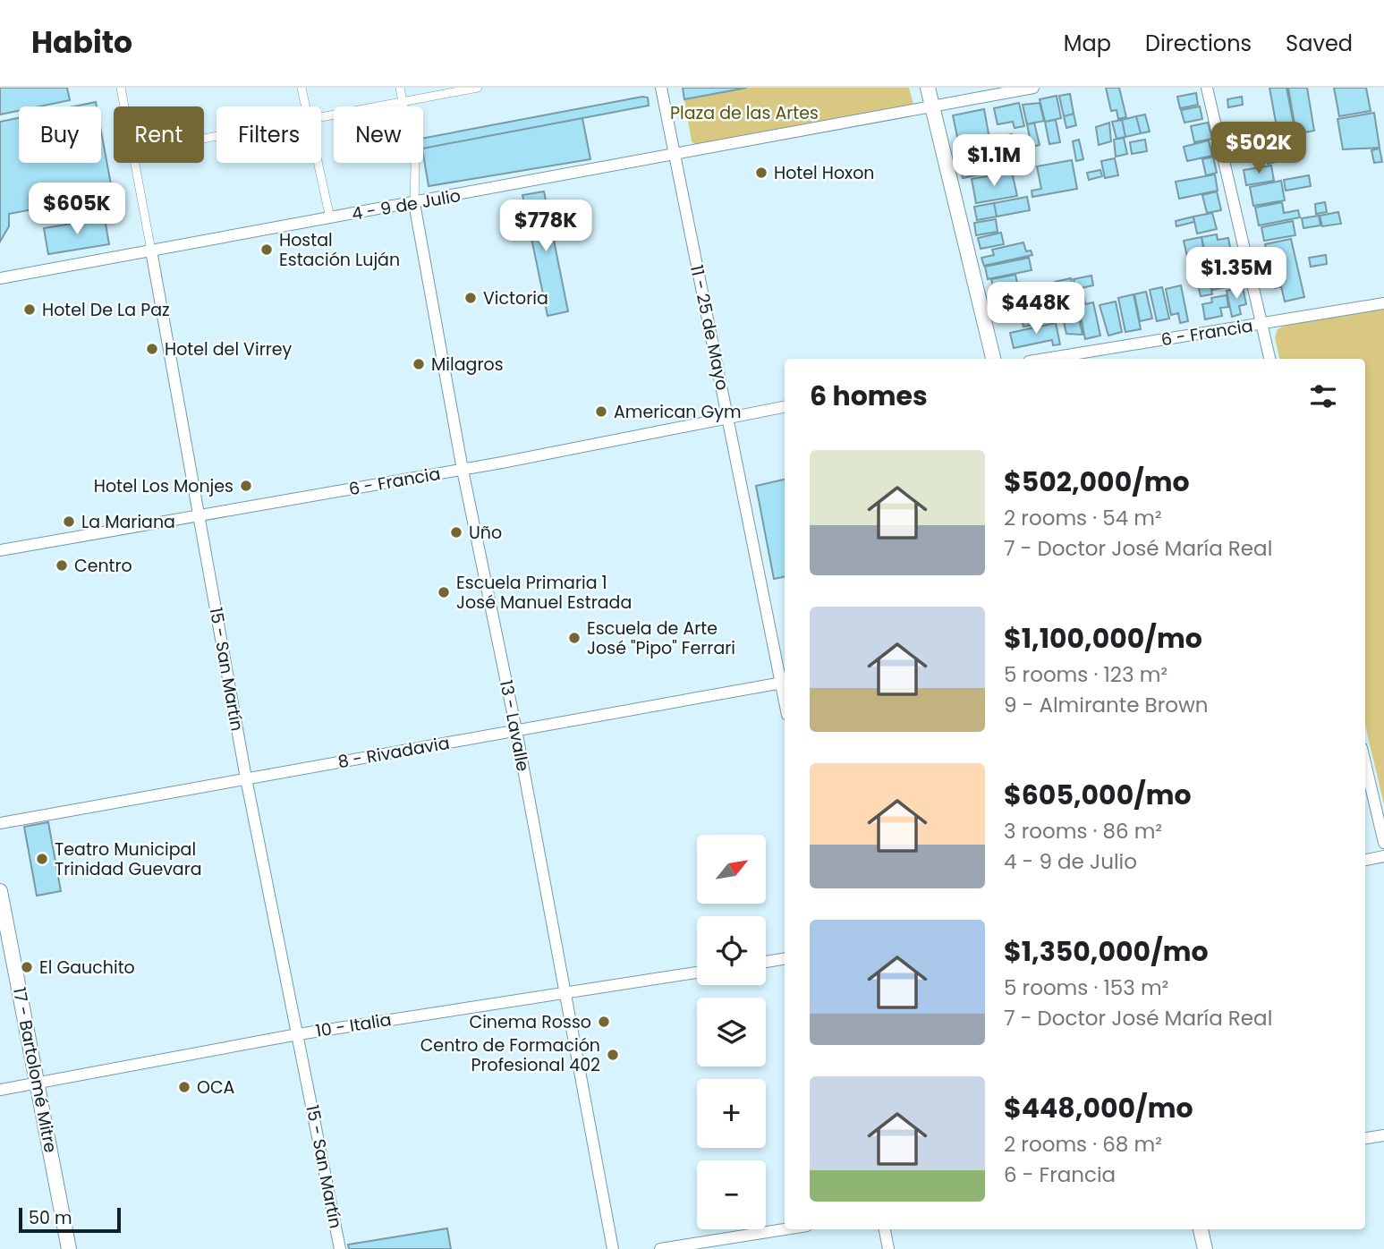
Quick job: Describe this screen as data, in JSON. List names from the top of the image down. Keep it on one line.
{"streets":{"street":["4 - 9 de Julio","11 - 25 de Mayo","6 - Francia","15 - San Martín","13 - Lavalle","8 - Rivadavia","10 - Italia","17 - Bartolomé Mitre"]},"crossings":[["4 - 9 de Julio","11 - 25 de Mayo"],["4 - 9 de Julio","15 - San Martín"],["4 - 9 de Julio","13 - Lavalle"],["11 - 25 de Mayo","6 - Francia"],["11 - 25 de Mayo","8 - Rivadavia"],["6 - Francia","15 - San Martín"],["6 - Francia","13 - Lavalle"],["15 - San Martín","8 - Rivadavia"],["15 - San Martín","10 - Italia"],["13 - Lavalle","8 - Rivadavia"],["13 - Lavalle","10 - Italia"],["10 - Italia","17 - Bartolomé Mitre"]],"parks":["Plaza de las Artes"],"places":["Hotel Hoxon","Hostal Estación Luján","Victoria","Hotel De La Paz","Hotel del Virrey","Milagros","American Gym","Hotel Los Monjes","La Mariana","Uño","Centro","Escuela Primaria 1 José Manuel Estrada","Escuela de Arte José \"Pipo\" Ferrari","Teatro Municipal Trinidad Guevara","El Gauchito","Cinema Rosso","Centro de Formación Profesional 402","OCA"],"scale_bar":"50 m","north":"top right","page":{"header":"Habito","nav":["Map","Directions","Saved"],"chip":["Buy","Rent","Filters","New"],"price":["$502K","$1.1M","$605K","$778K","$1.35M","$448K"],"heading":"6 homes","list":[{"name":"$502,000/mo","note":"2 rooms · 54 m² · 7 - Doctor José María Real"},{"name":"$1,100,000/mo","note":"5 rooms · 123 m² · 9 - Almirante Brown"},{"name":"$605,000/mo","note":"3 rooms · 86 m² · 4 - 9 de Julio"},{"name":"$1,350,000/mo","note":"5 rooms · 153 m² · 7 - Doctor José María Real"},{"name":"$448,000/mo","note":"2 rooms · 68 m² · 6 - Francia"}],"map_buttons":["+","−"],"scale":"50 m"}}
